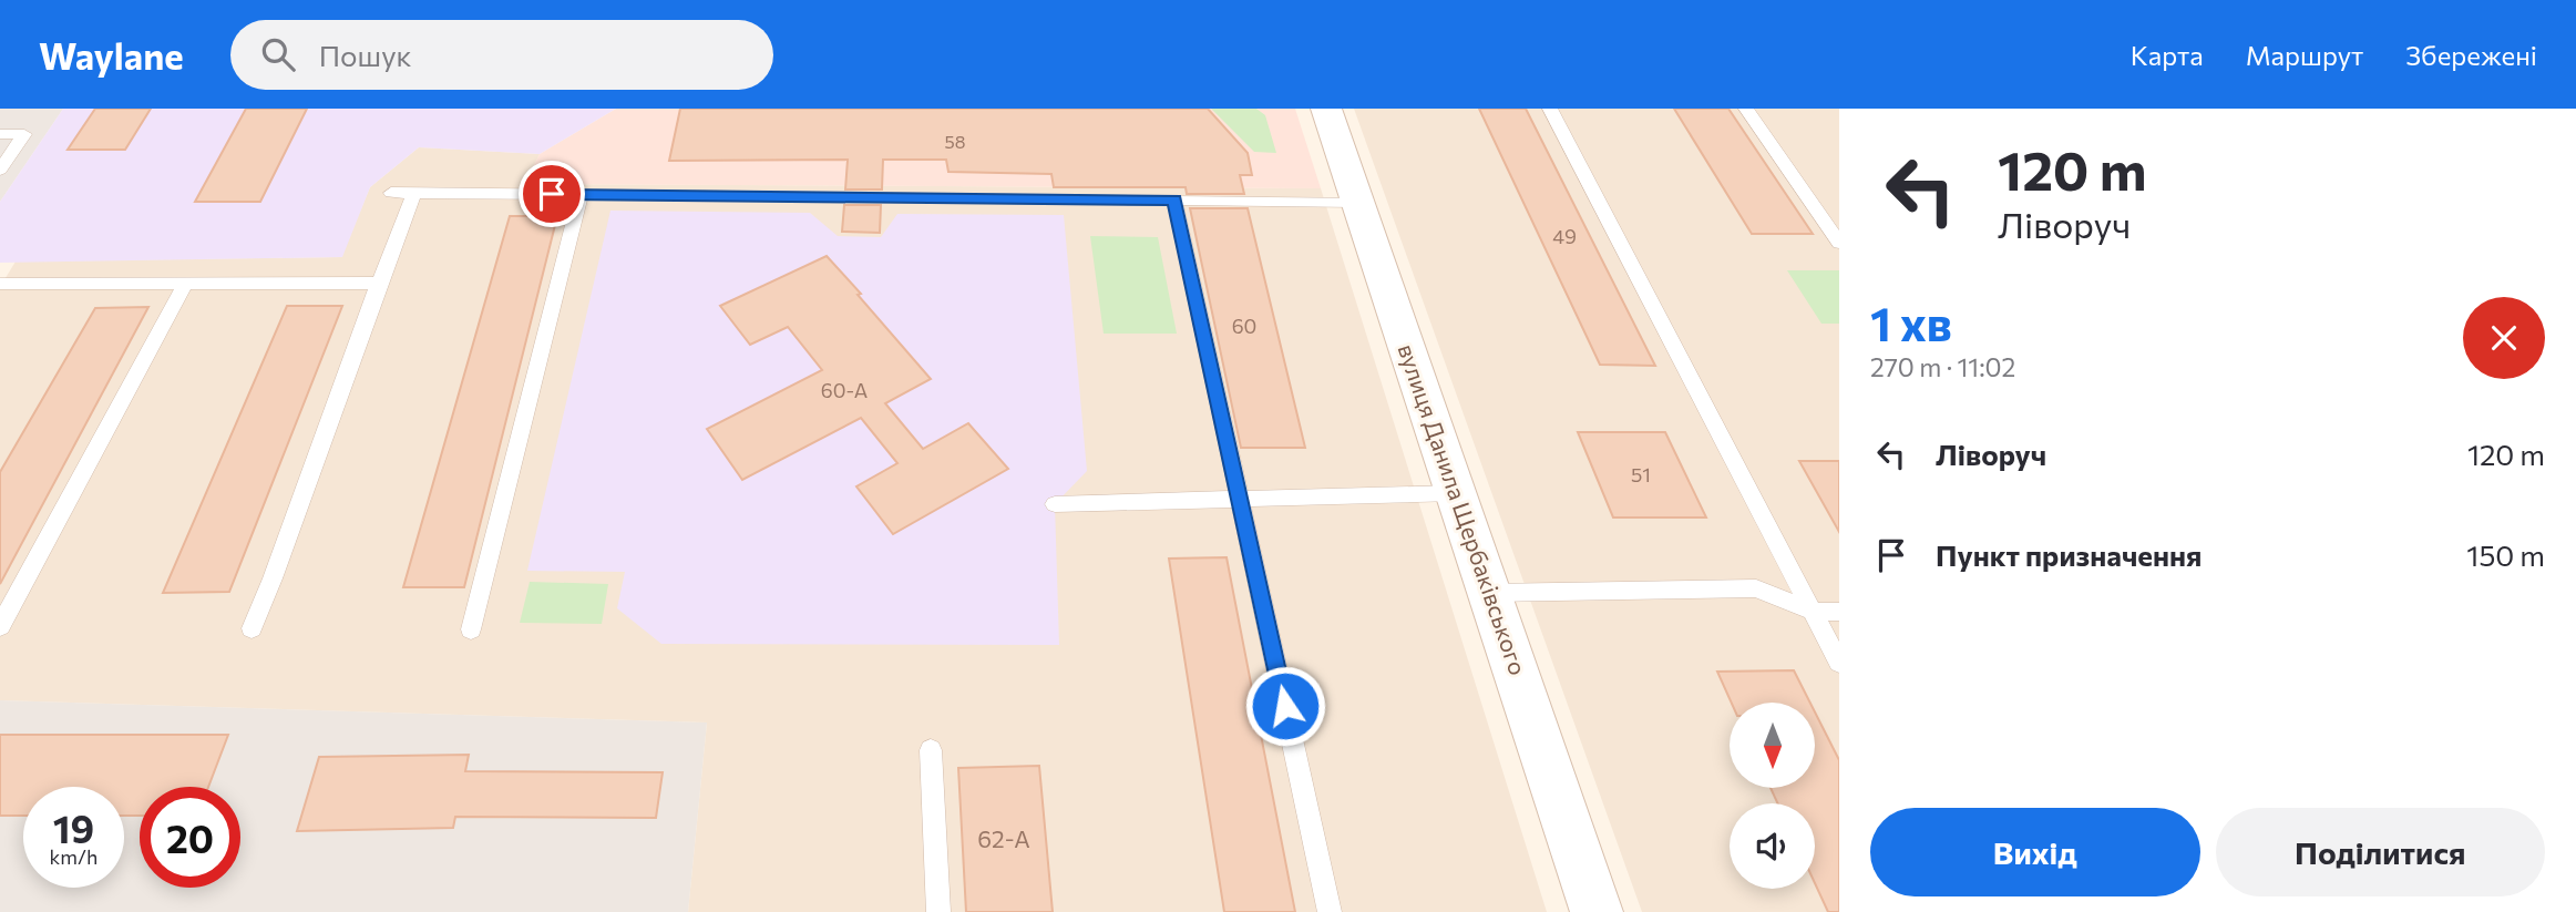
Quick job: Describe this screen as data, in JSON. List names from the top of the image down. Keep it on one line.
{"streets":{"main road":["вулиця Данила Щербаківського"]},"house_numbers":["58","49","60","60-А","51","62-А"],"north":"bottom","page":{"header":"Waylane","search":"Пошук","nav":["Карта","Маршрут","Збережені"],"turn":["120 m","Ліворуч"],"heading":["1 хв","270 m · 11:02"],"list":[{"name":"Ліворуч","value":"120 m"},{"name":"Пункт призначення","value":"150 m"}],"speed":"19 km/h","limit":"20","buttons":["Вихід","Поділитися"]}}
